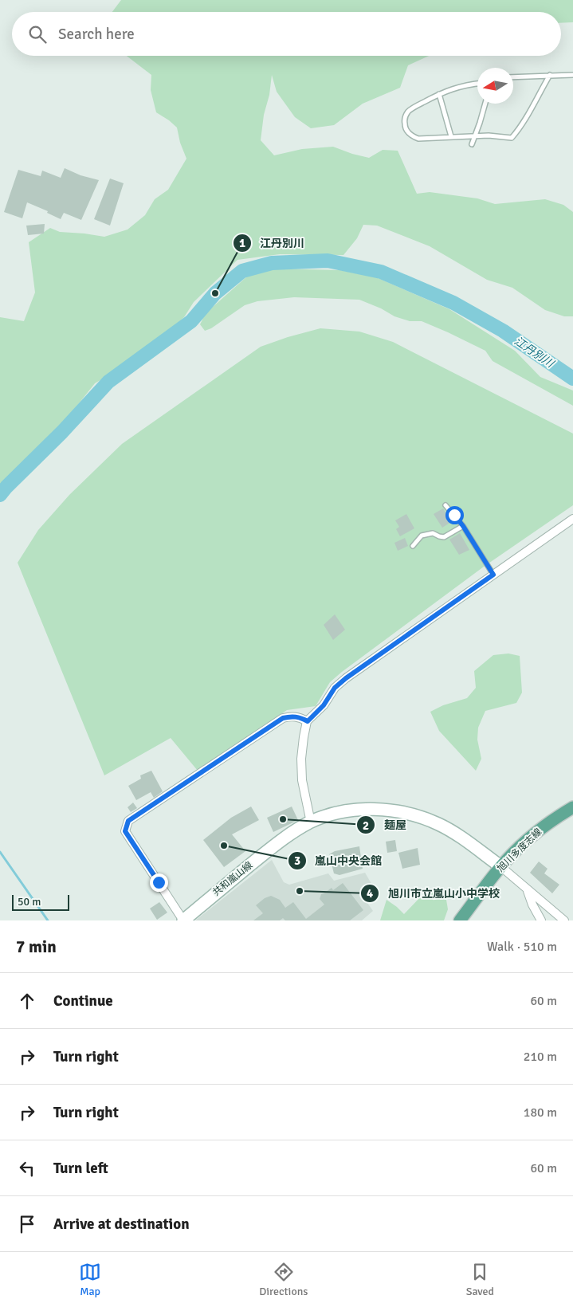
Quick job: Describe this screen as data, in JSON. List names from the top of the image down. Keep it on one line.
{"streets":{"main road":["旭川多度志線","共和嵐山線"]},"crossings":[["旭川多度志線","共和嵐山線"]],"water":["江丹別川"],"places":["江丹別川","麺屋","嵐山中央会館","旭川市立嵐山小中学校"],"scale_bar":"50 m","north":"left","page":{"search":"Search here","scale":"50 m","heading":["7 min","Walk · 510 m"],"list":[["Continue","60 m"],["Turn right","210 m"],["Turn right","180 m"],["Turn left","60 m"],"Arrive at destination"],"nav":["Map","Directions","Saved"]}}
